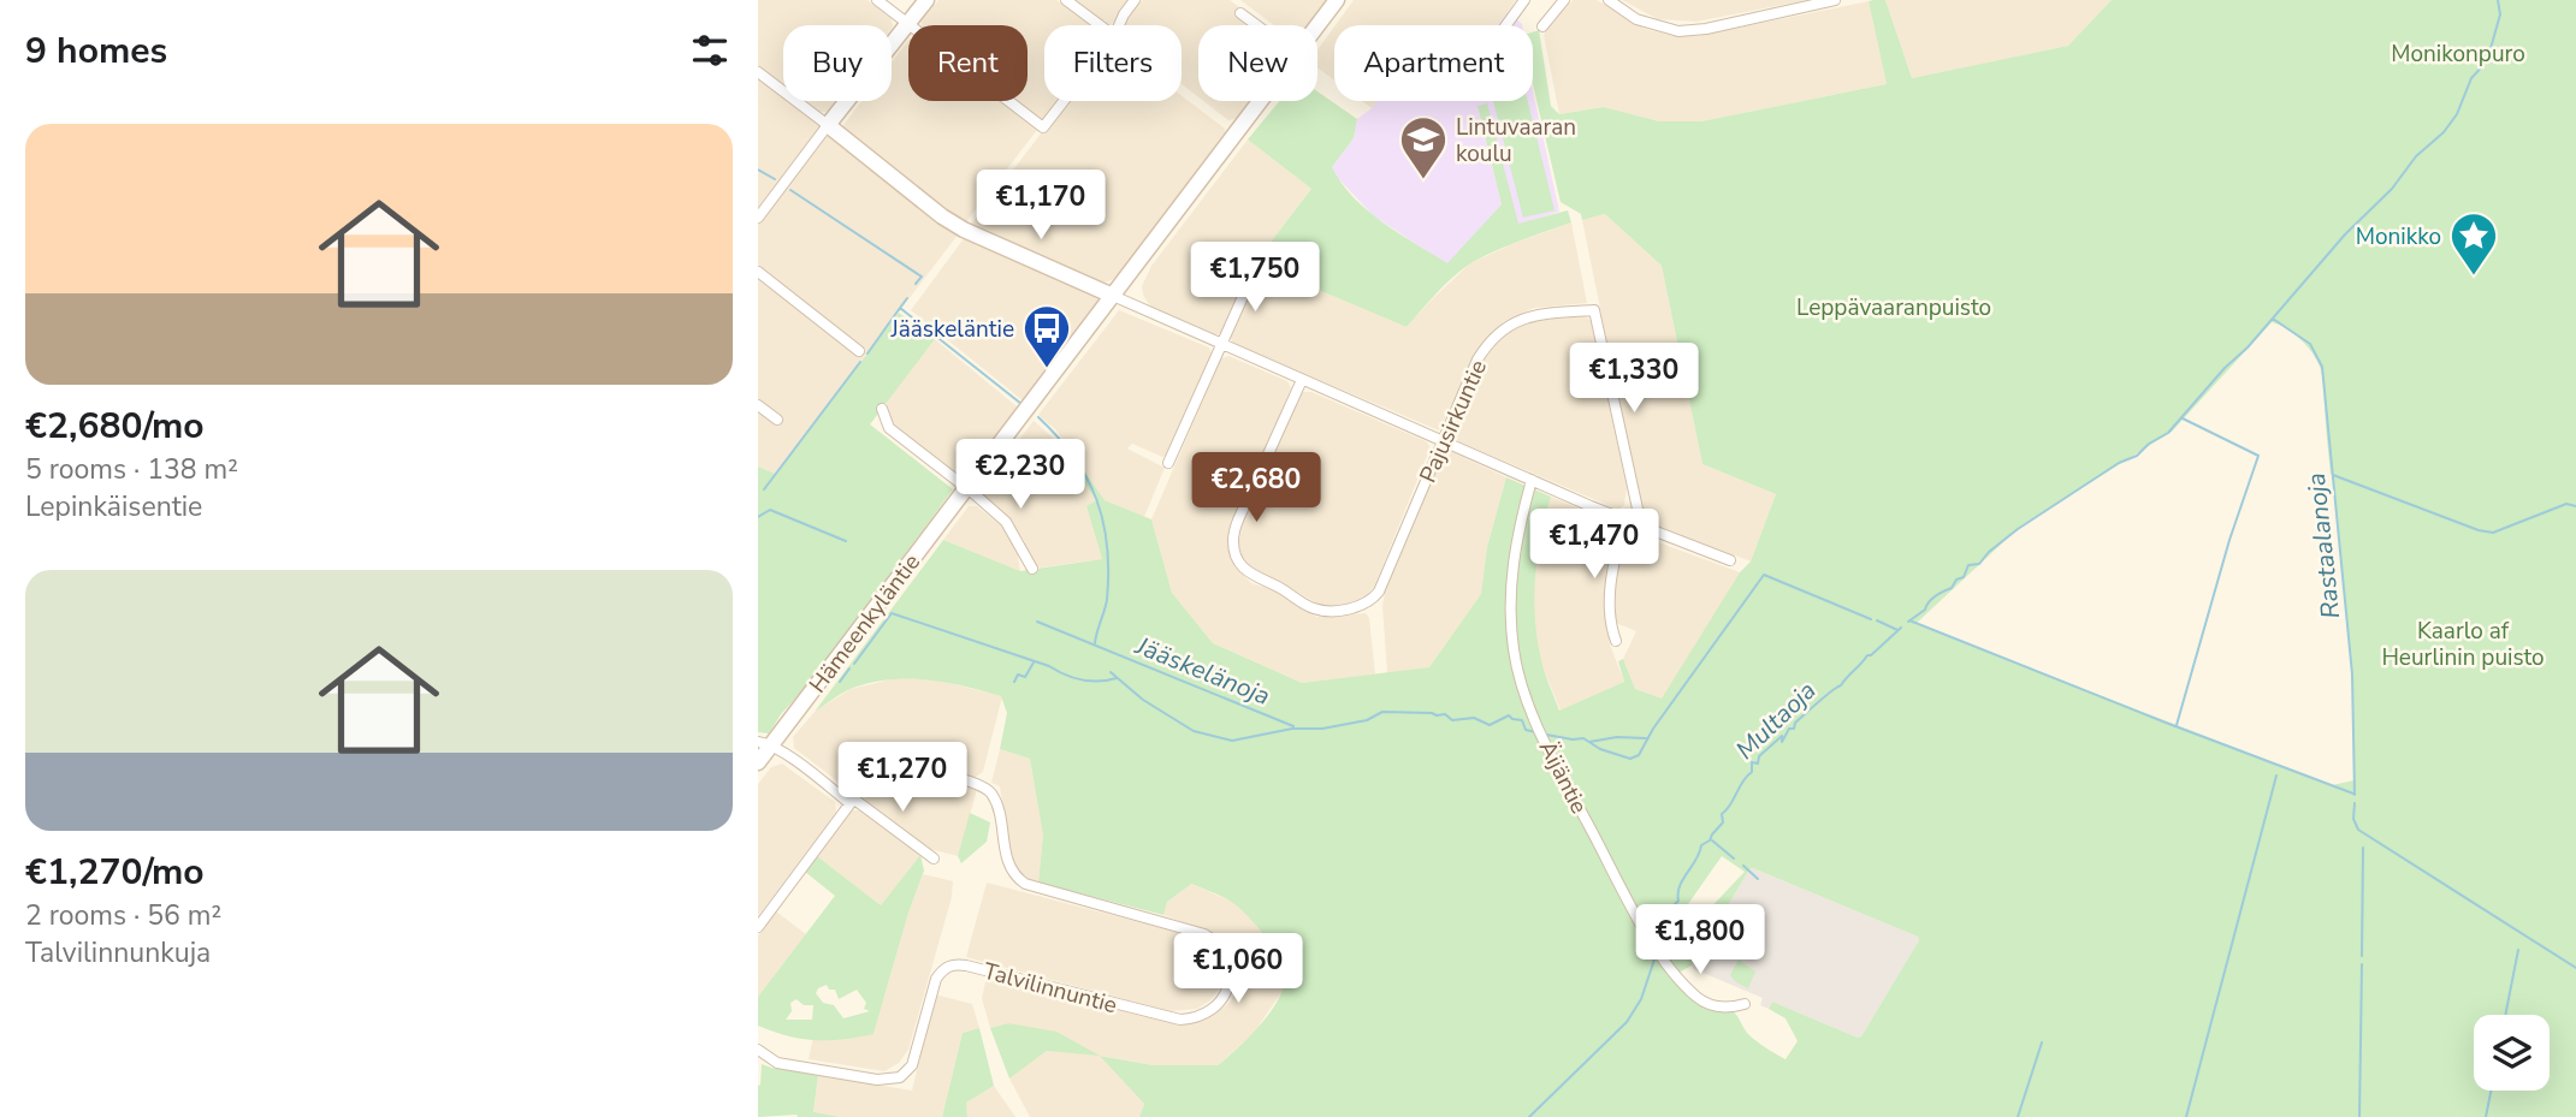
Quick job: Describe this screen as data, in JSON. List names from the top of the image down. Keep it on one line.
{"streets":{"street":["Pajusirkuntie","Hämeenkyläntie","Äijäntie","Talvilinnuntie"]},"water":["Rastaalanoja","Jääskelänoja","Multaoja"],"parks":["Monikonpuro","Leppävaaranpuisto","Kaarlo af Heurlinin puisto"],"places":{"school or university":["Lintuvaaran koulu"],"place":["Monikko"],"bus stop":["Jääskeläntie"]},"page":{"heading":"9 homes","chip":["Buy","Rent","Filters","New","Apartment"],"list":[{"name":"€2,680/mo","note":"5 rooms · 138 m² · Lepinkäisentie"},{"name":"€1,270/mo","note":"2 rooms · 56 m² · Talvilinnunkuja"}],"price":["€1,170","€1,750","€1,330","€2,230","€2,680","€1,470","€1,270","€1,800","€1,060"]}}
